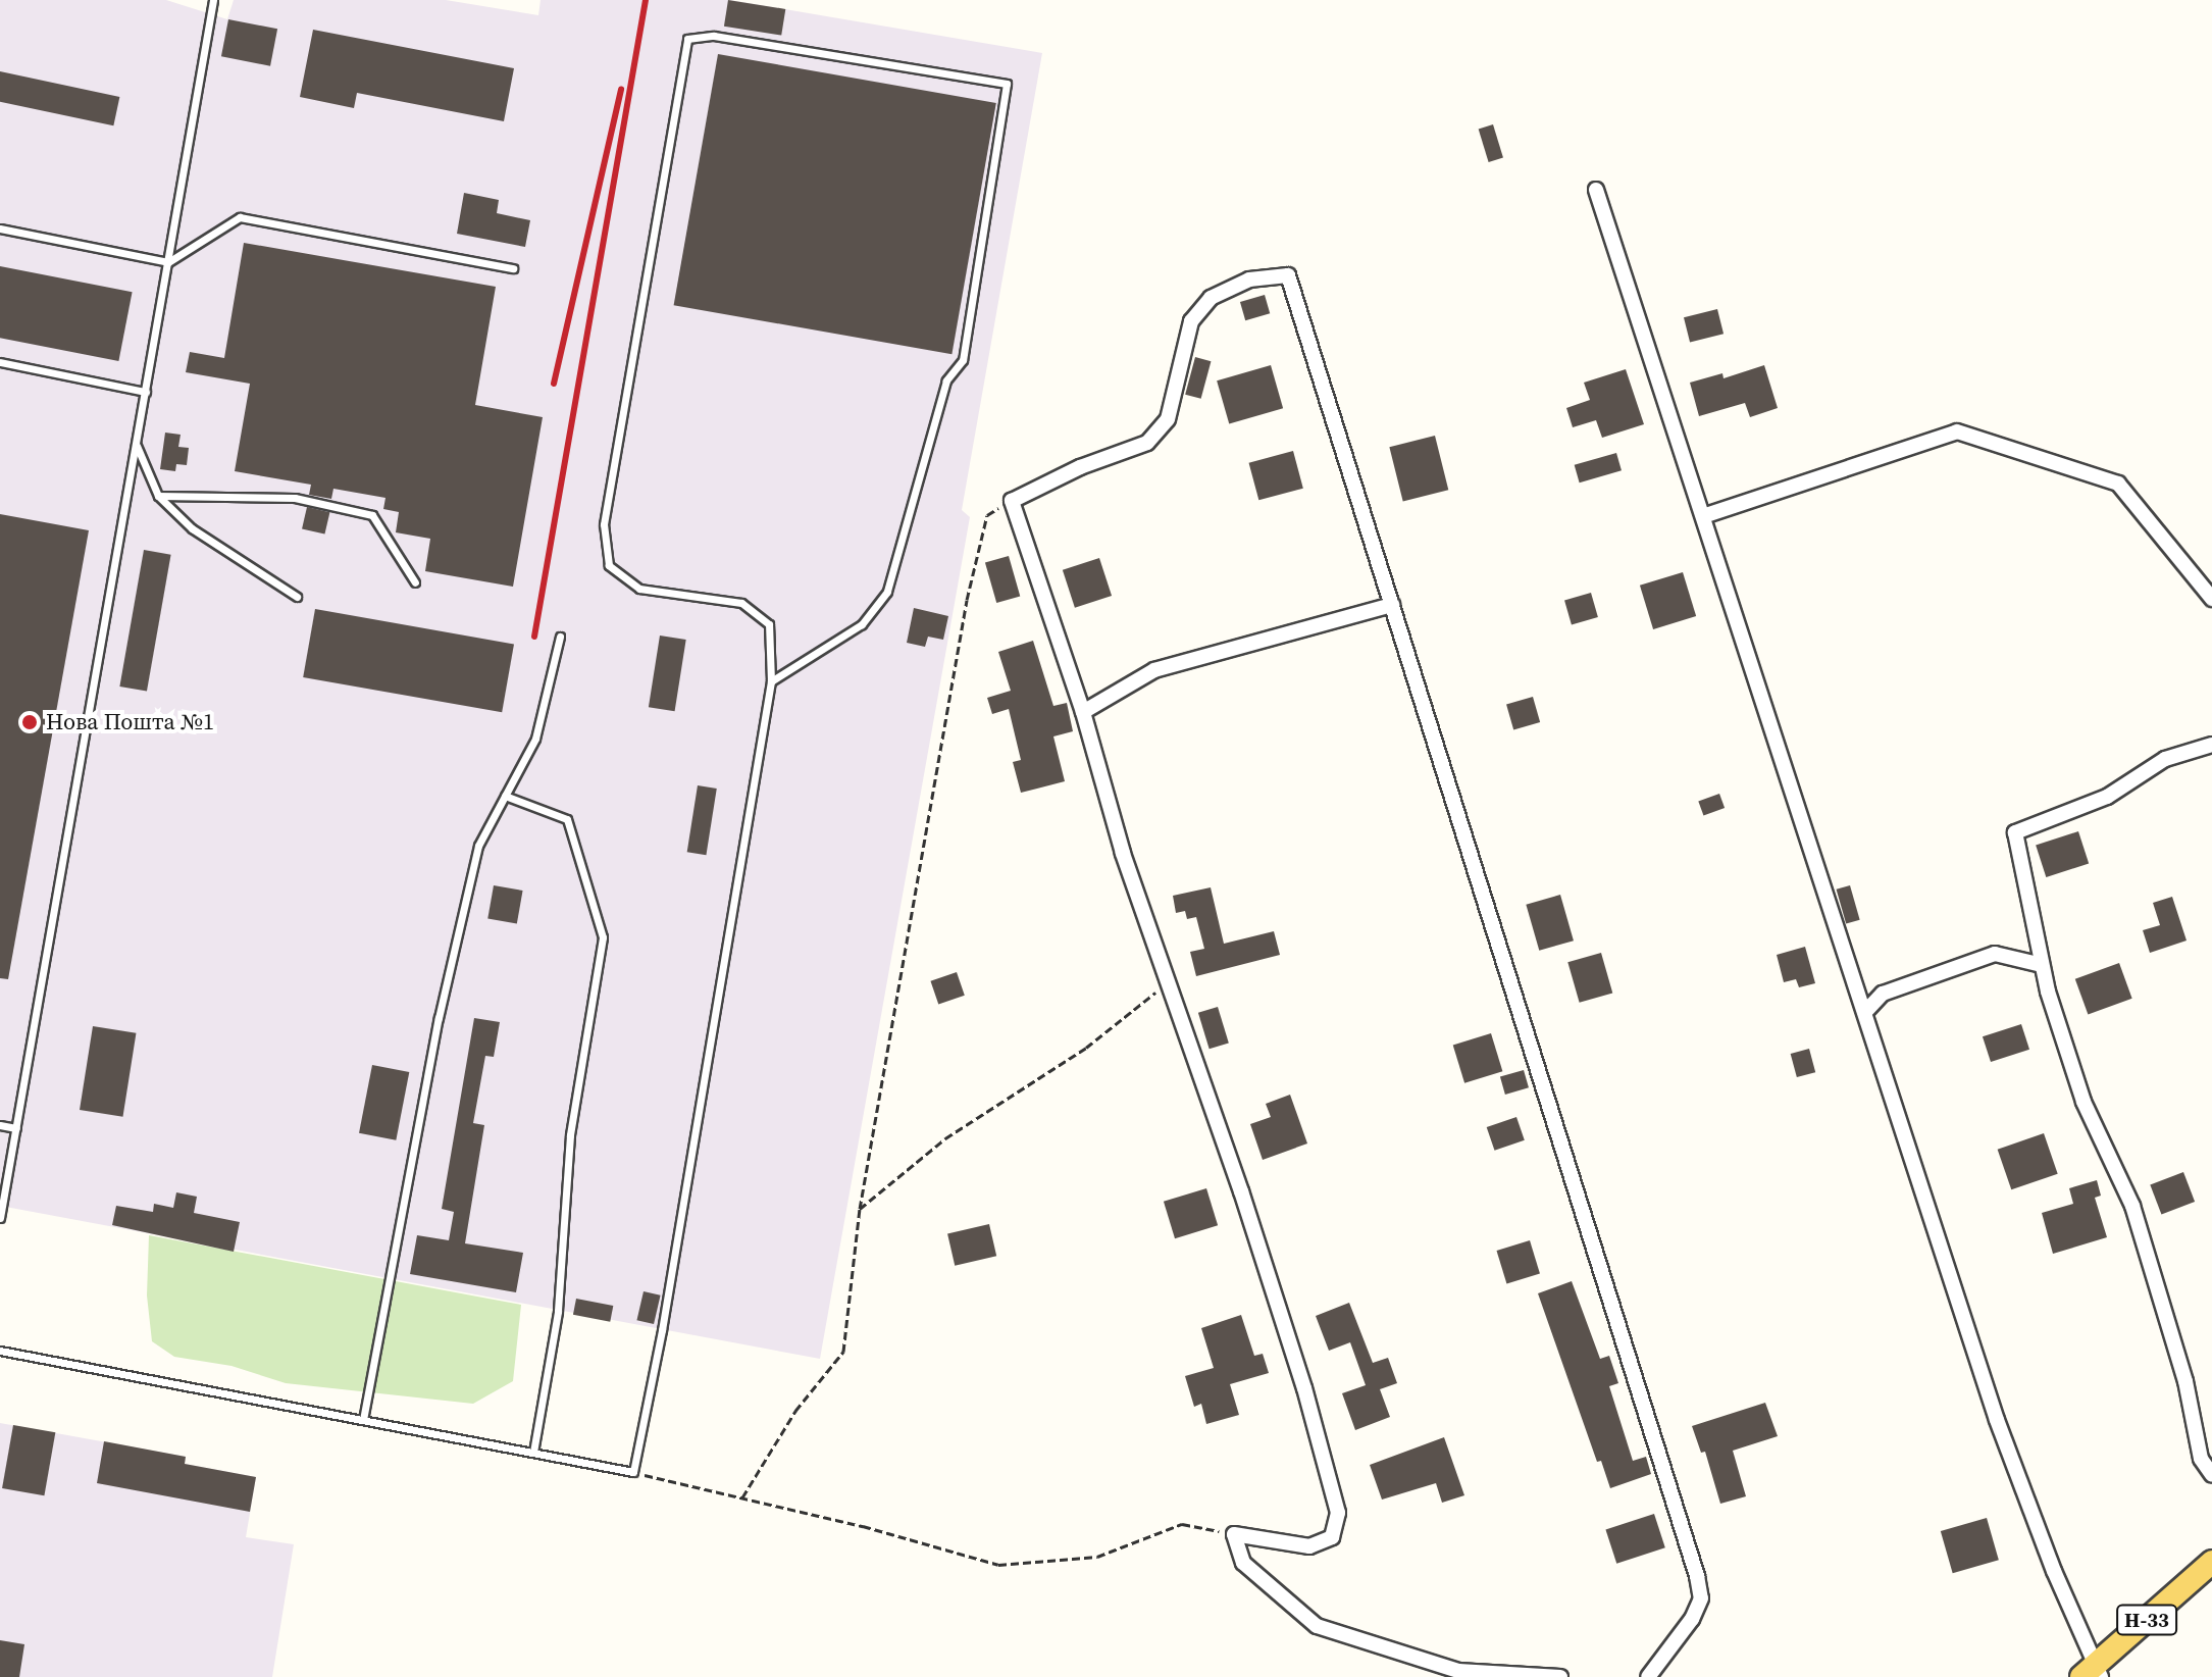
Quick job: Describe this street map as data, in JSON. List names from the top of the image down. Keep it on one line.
{"streets":{"main road":["Н-33"]},"places":["Нова Пошта №1"]}
